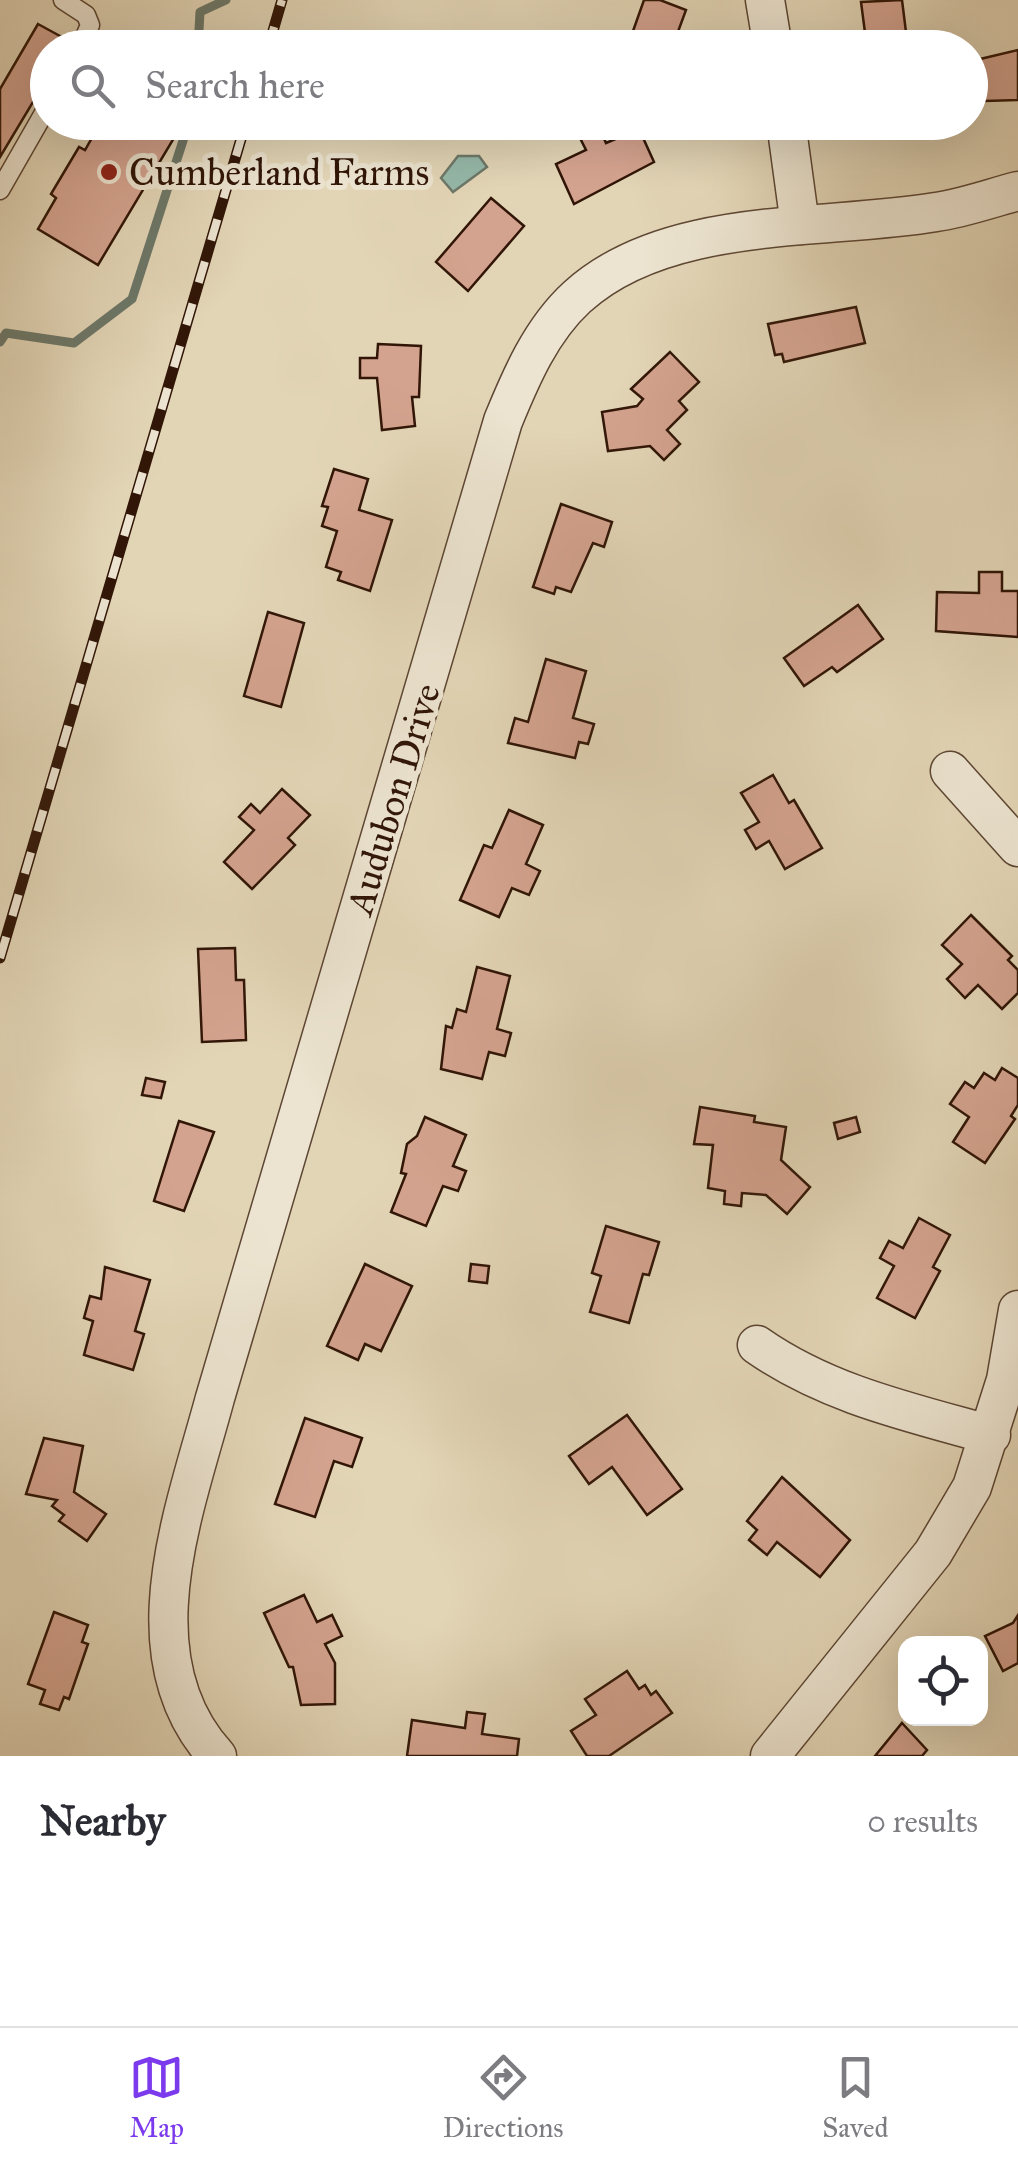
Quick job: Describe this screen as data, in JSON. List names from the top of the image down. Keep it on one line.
{"streets":{"street":["Audubon Drive"]},"places":["Cumberland Farms"],"page":{"search":"Search here","heading":["Nearby","0 results"],"nav":["Map","Directions","Saved"]}}
